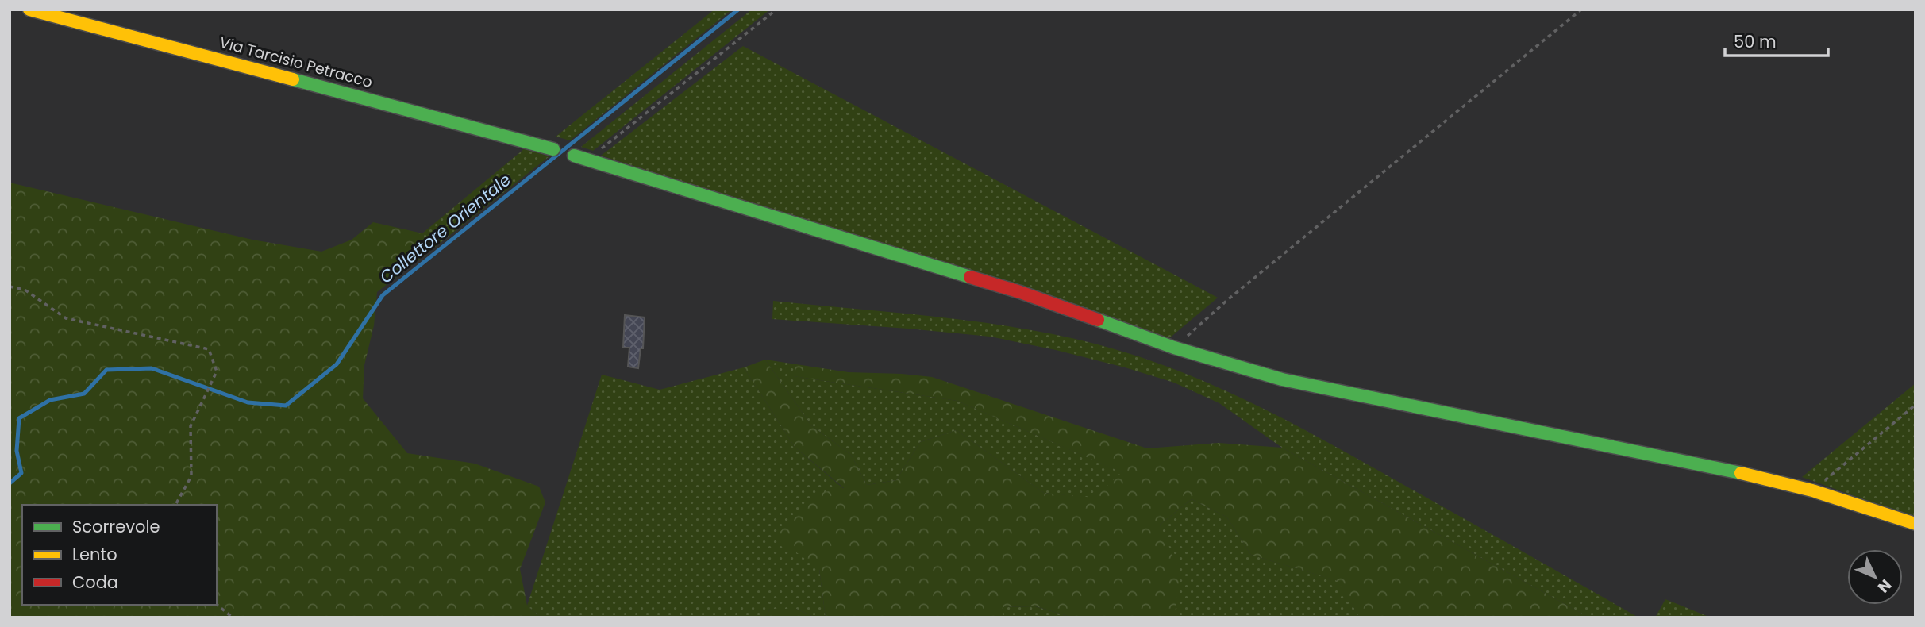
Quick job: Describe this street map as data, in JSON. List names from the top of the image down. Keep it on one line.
{"streets":{"street":["Via Tarcisio Petracco"]},"water":["Collettore Orientale"],"legend":["Scorrevole","Lento","Coda"],"scale_bar":"50 m","north":"bottom right"}
